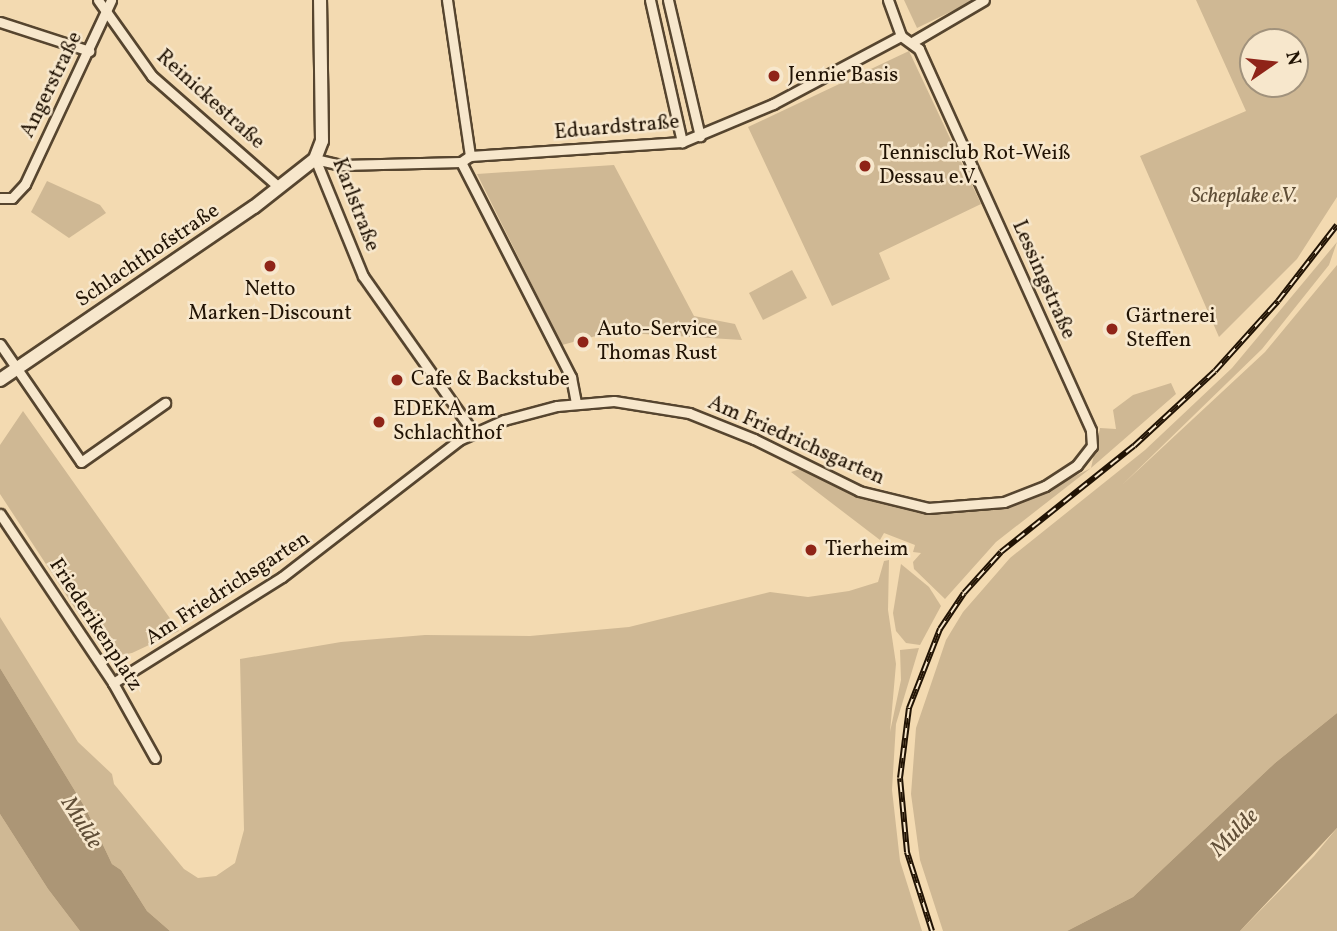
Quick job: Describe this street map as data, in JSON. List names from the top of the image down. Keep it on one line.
{"streets":{"main road":["Karlstraße","Schlachthofstraße"],"street":["Angerstraße","Reinickestraße","Eduardstraße","Lessingstraße","Am Friedrichsgarten","Friederikenplatz"]},"crossings":[["Angerstraße","Reinickestraße"],["Reinickestraße","Schlachthofstraße"],["Karlstraße","Schlachthofstraße"],["Karlstraße","Am Friedrichsgarten"],["Lessingstraße","Am Friedrichsgarten"],["Am Friedrichsgarten","Friederikenplatz"]],"water":["Mulde"],"parks":["Scheplake e.V."],"places":["Jennie Basis","Tennisclub Rot-Weiß Dessau e.V.","Netto Marken-Discount","Gärtnerei Steffen","Auto-Service Thomas Rust","Cafe & Backstube","EDEKA am Schlachthof","Tierheim"],"north":"right"}
